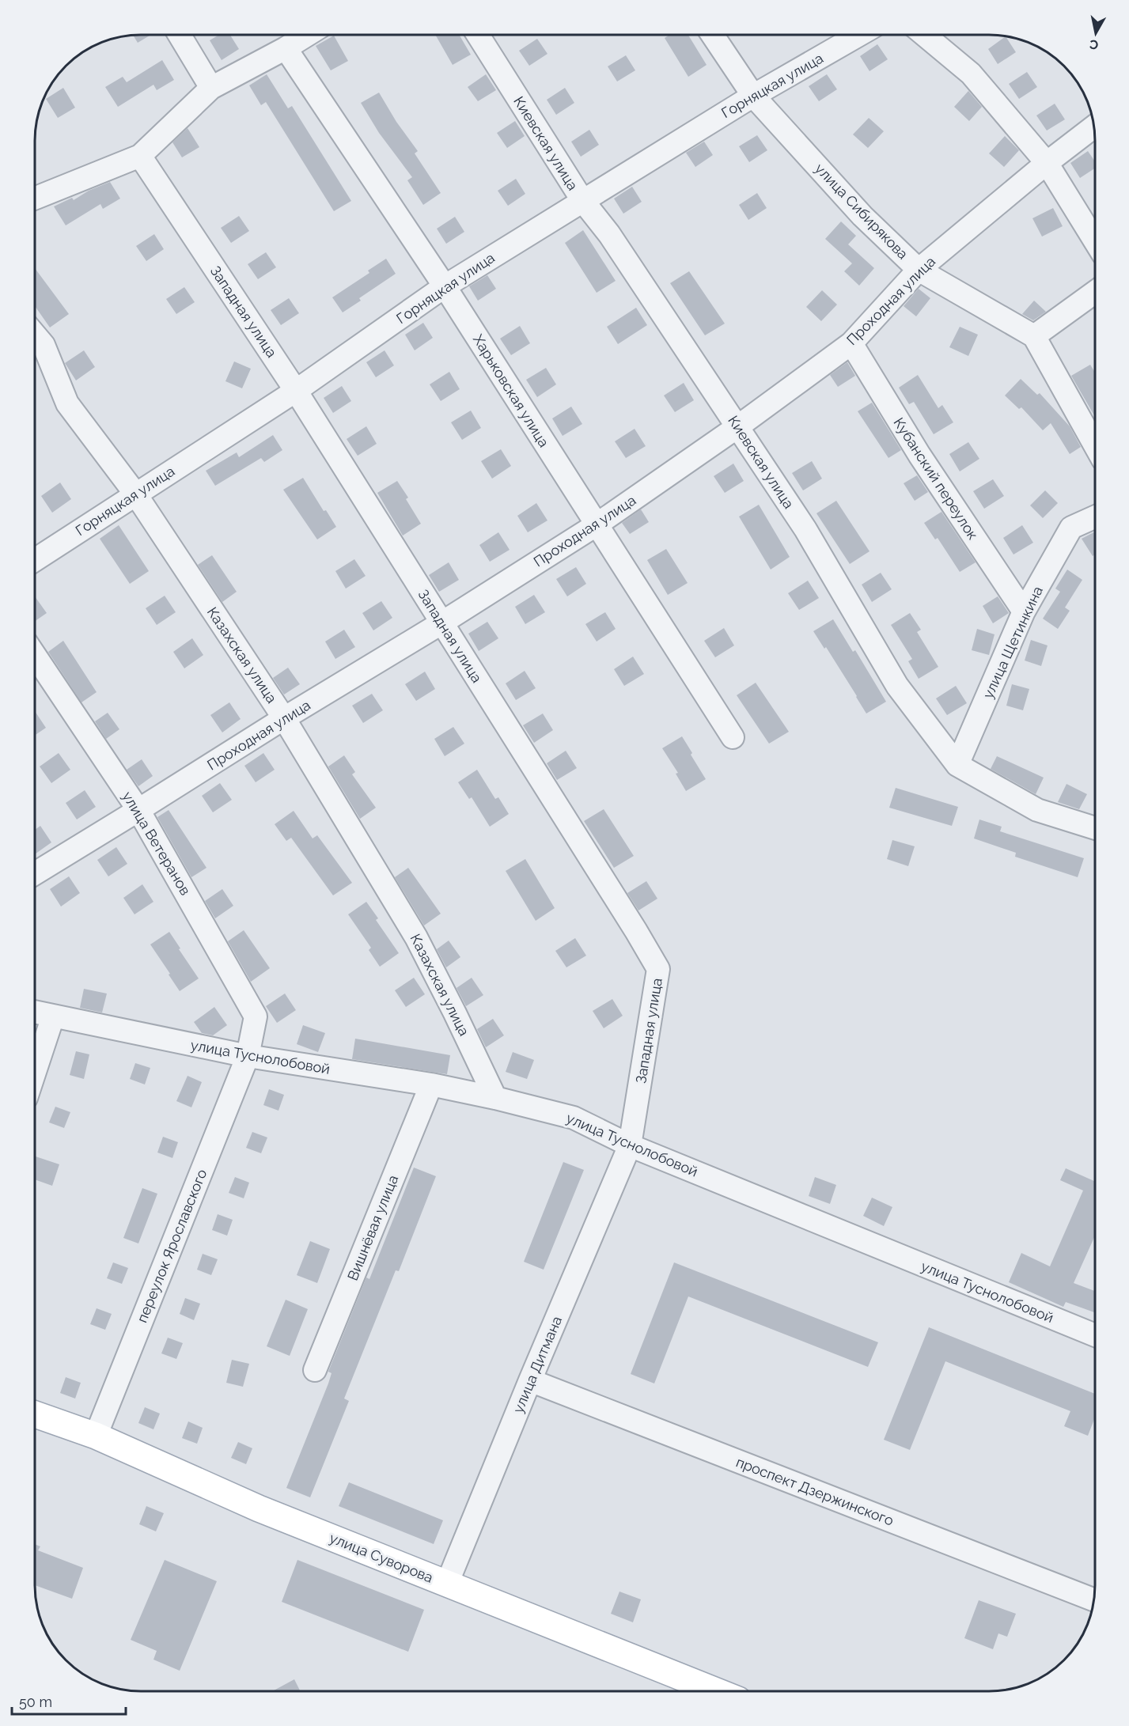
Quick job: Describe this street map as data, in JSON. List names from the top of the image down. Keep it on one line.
{"streets":{"main road":["улица Суворова"],"street":["Горняцкая улица","Киевская улица","улица Сибирякова","Проходная улица","Западная улица","Харьковская улица","Кубанский переулок","улица Щетинкина","Казахская улица","улица Ветеранов","улица Туснолобовой","Вишнёвая улица","переулок Ярославского","улица Дитмана","проспект Дзержинского"]},"crossings":[["Горняцкая улица","Киевская улица"],["Горняцкая улица","улица Сибирякова"],["Горняцкая улица","Западная улица"],["Горняцкая улица","Харьковская улица"],["Горняцкая улица","Казахская улица"],["Киевская улица","Проходная улица"],["Киевская улица","улица Щетинкина"],["улица Сибирякова","Проходная улица"],["Проходная улица","Западная улица"],["Проходная улица","Харьковская улица"],["Проходная улица","Кубанский переулок"],["Проходная улица","Казахская улица"],["Проходная улица","улица Ветеранов"],["Западная улица","улица Туснолобовой"],["Западная улица","улица Дитмана"],["Кубанский переулок","улица Щетинкина"],["Казахская улица","улица Туснолобовой"],["улица Ветеранов","улица Туснолобовой"],["улица Ветеранов","переулок Ярославского"],["улица Туснолобовой","Вишнёвая улица"],["улица Туснолобовой","переулок Ярославского"],["улица Туснолобовой","улица Дитмана"],["переулок Ярославского","улица Суворова"],["улица Дитмана","проспект Дзержинского"],["улица Дитмана","улица Суворова"]],"scale_bar":"50 m","north":"bottom"}
